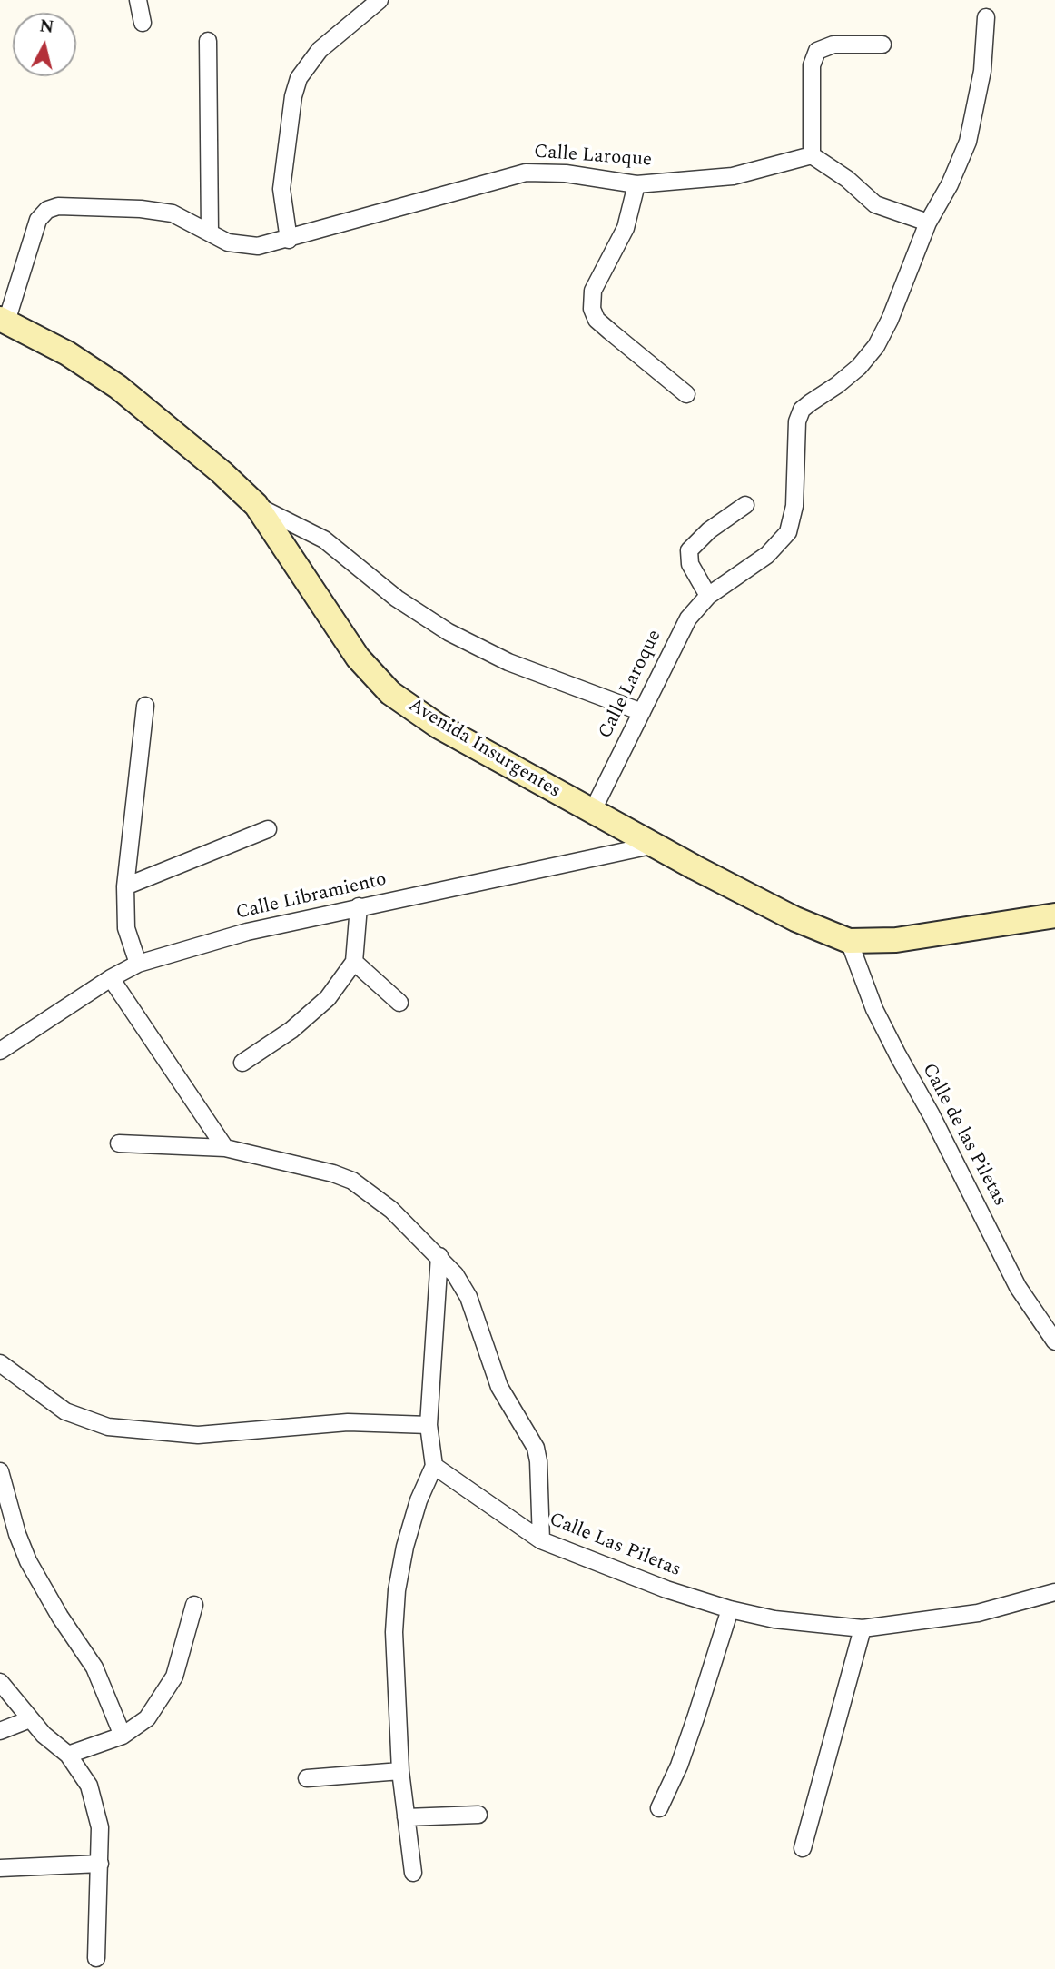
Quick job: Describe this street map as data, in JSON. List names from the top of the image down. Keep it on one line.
{"streets":{"main road":["Avenida Insurgentes"],"street":["Calle Laroque","Calle Libramiento","Calle de las Piletas","Calle Las Piletas"]},"crossings":[["Calle Laroque","Avenida Insurgentes"],["Avenida Insurgentes","Calle Libramiento"],["Avenida Insurgentes","Calle de las Piletas"]],"north":"top"}
